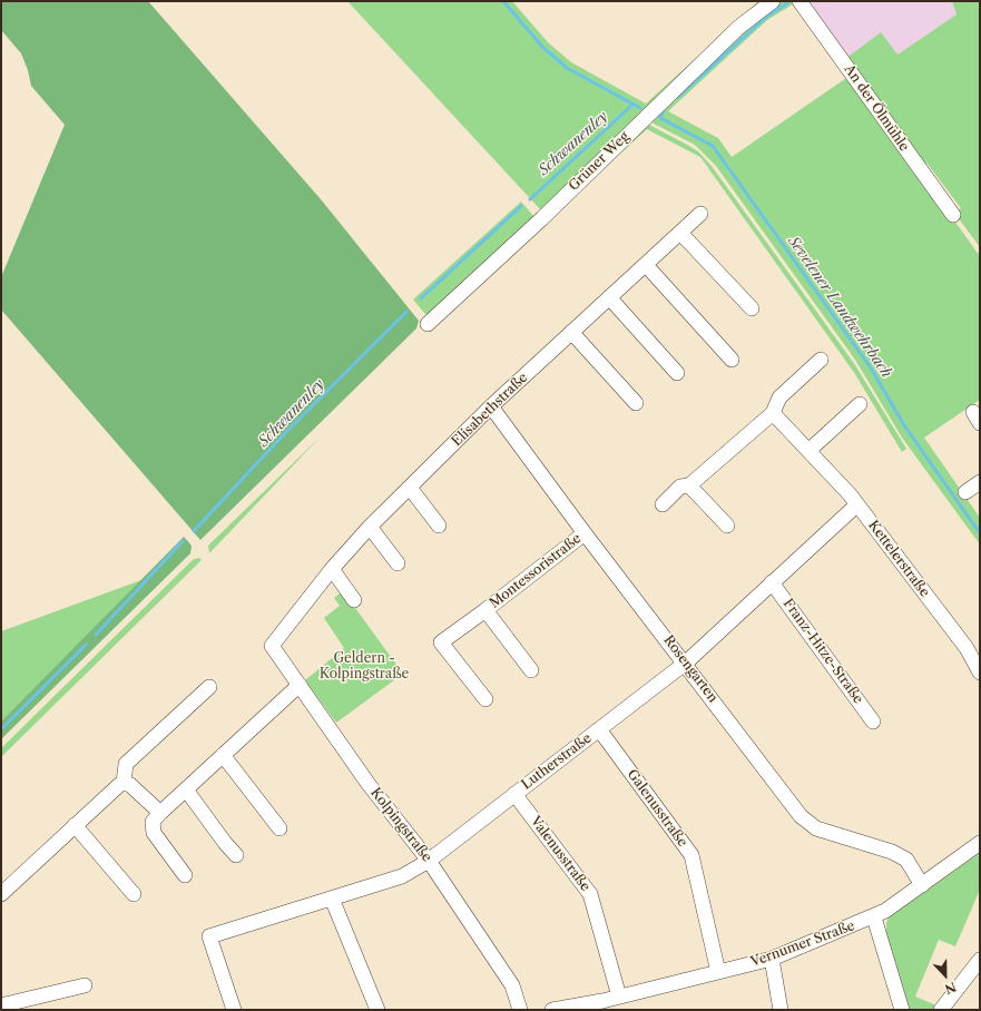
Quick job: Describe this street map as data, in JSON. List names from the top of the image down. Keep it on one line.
{"streets":{"street":["An der Ölmühle","Grüner Weg","Elisabethstraße","Kettelerstraße","Montessoristraße","Franz-Hitze-Straße","Rosengarten","Lutherstraße","Galenusstraße","Kolpingstraße","Valenusstraße","Vernumer Straße"]},"crossings":[["Elisabethstraße","Rosengarten"],["Elisabethstraße","Kolpingstraße"],["Kettelerstraße","Lutherstraße"],["Montessoristraße","Rosengarten"],["Franz-Hitze-Straße","Lutherstraße"],["Rosengarten","Lutherstraße"],["Rosengarten","Vernumer Straße"],["Lutherstraße","Galenusstraße"],["Lutherstraße","Kolpingstraße"],["Lutherstraße","Valenusstraße"],["Galenusstraße","Vernumer Straße"],["Valenusstraße","Vernumer Straße"]],"water":["Schwanenley","Sevelener Landwehrbach"],"parks":["Geldern - Kolpingstraße"],"north":"bottom"}
